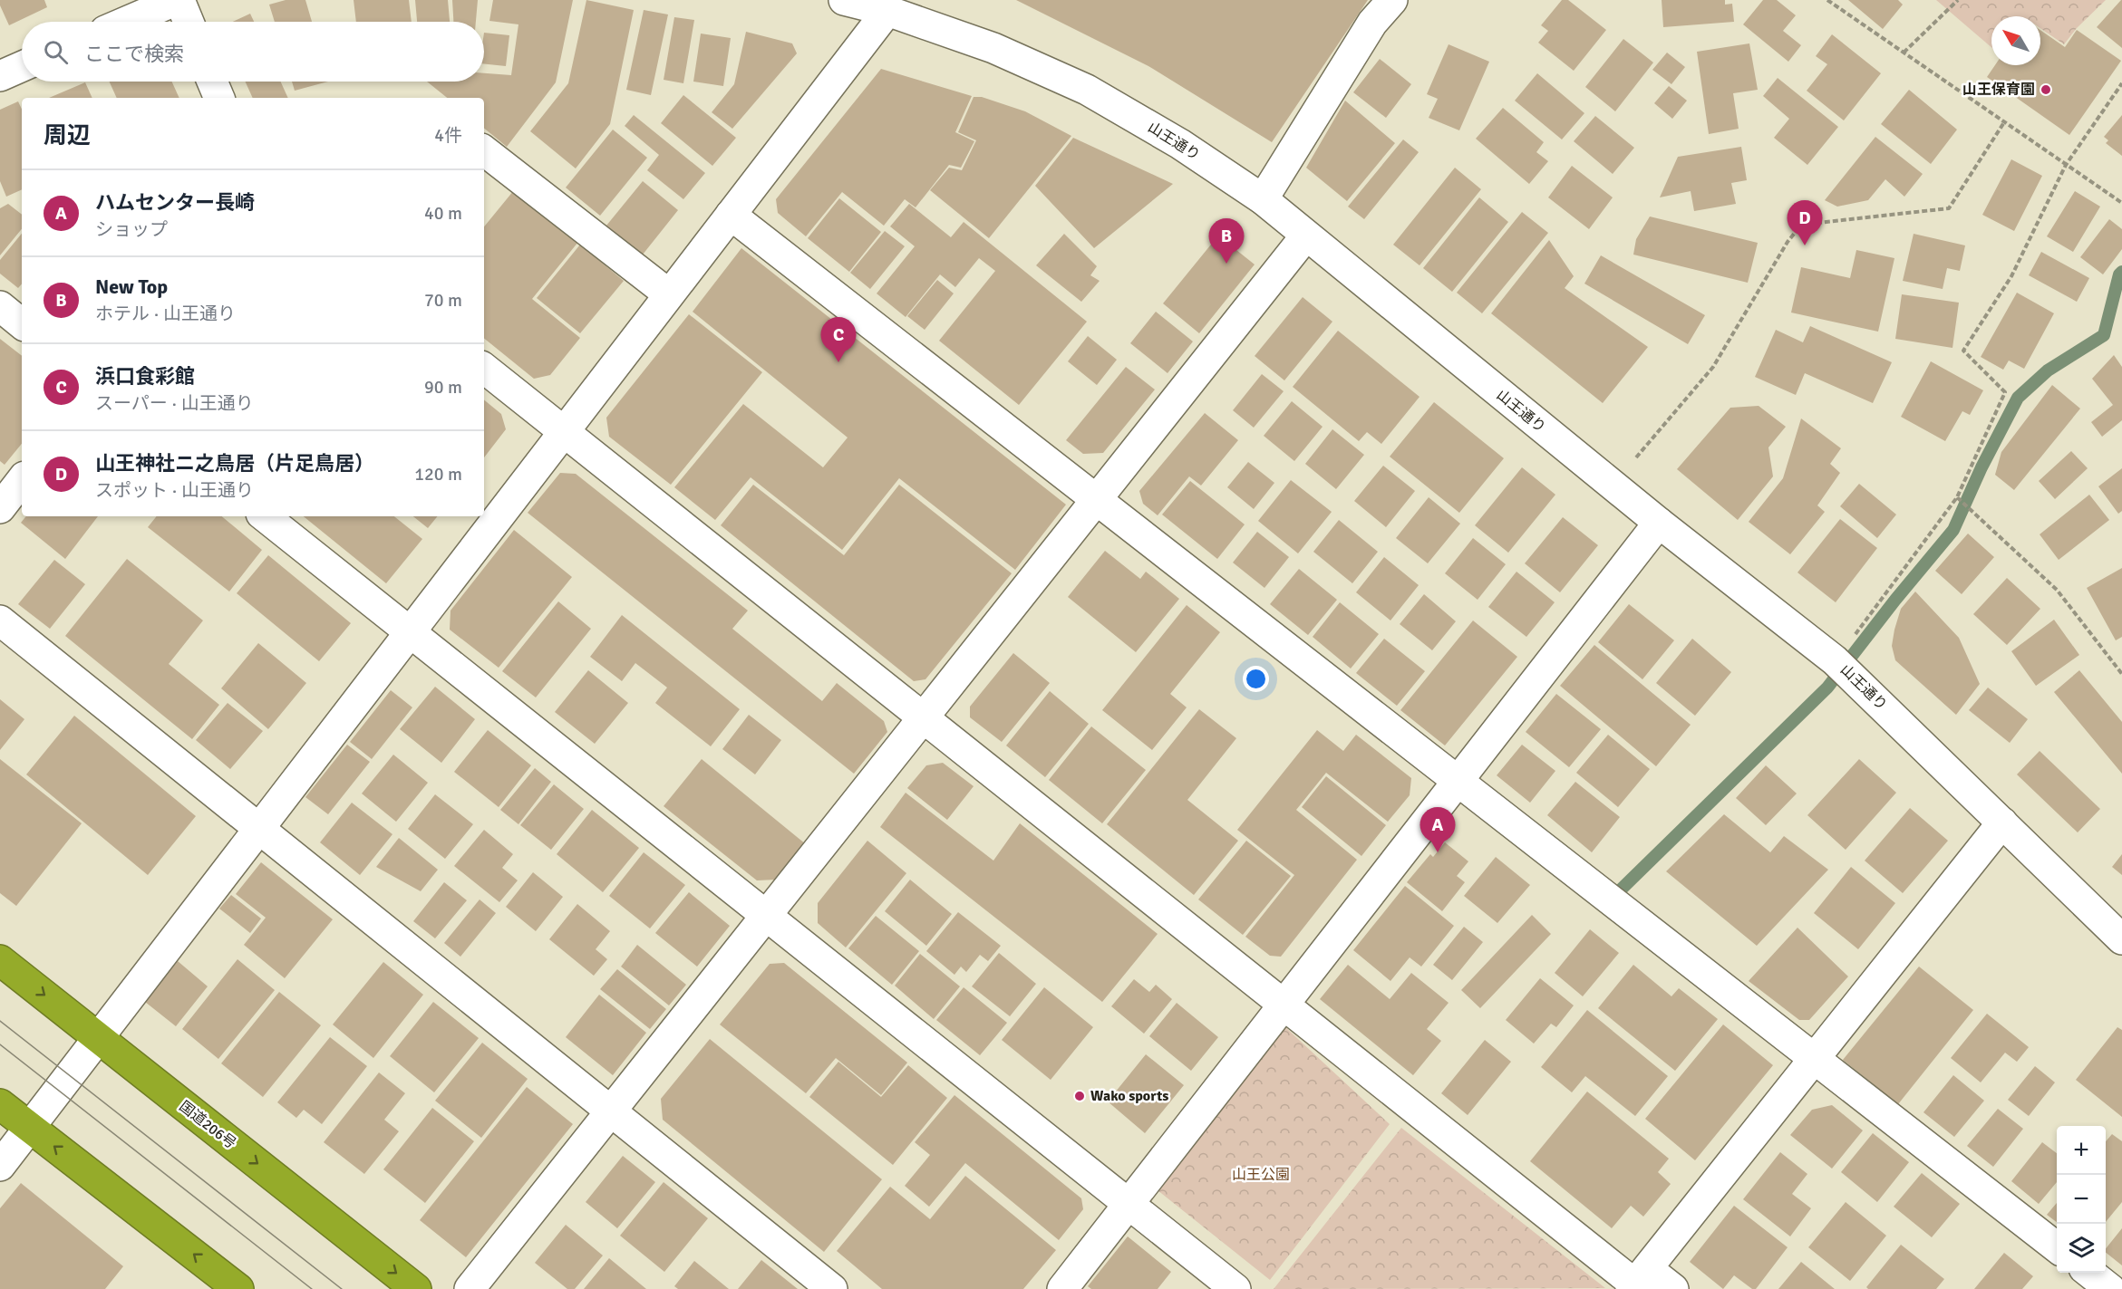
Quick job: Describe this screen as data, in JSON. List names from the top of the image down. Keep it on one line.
{"streets":{"highway":["国道206号"],"street":["山王通り"]},"parks":["山王公園"],"places":["山王保育園","Wako sports"],"north":"top left","page":{"search":"ここで検索","heading":["周辺","4件"],"list":[{"mark":"A","name":"ハムセンター長崎","note":"ショップ","value":"40 m"},{"mark":"B","name":"New Top","note":"ホテル · 山王通り","value":"70 m"},{"mark":"C","name":"浜口食彩館","note":"スーパー · 山王通り","value":"90 m"},{"mark":"D","name":"山王神社ニ之鳥居（片足鳥居）","note":"スポット · 山王通り","value":"120 m"}],"pins":["D","B","C","A"],"map_buttons":["+","−"]}}
